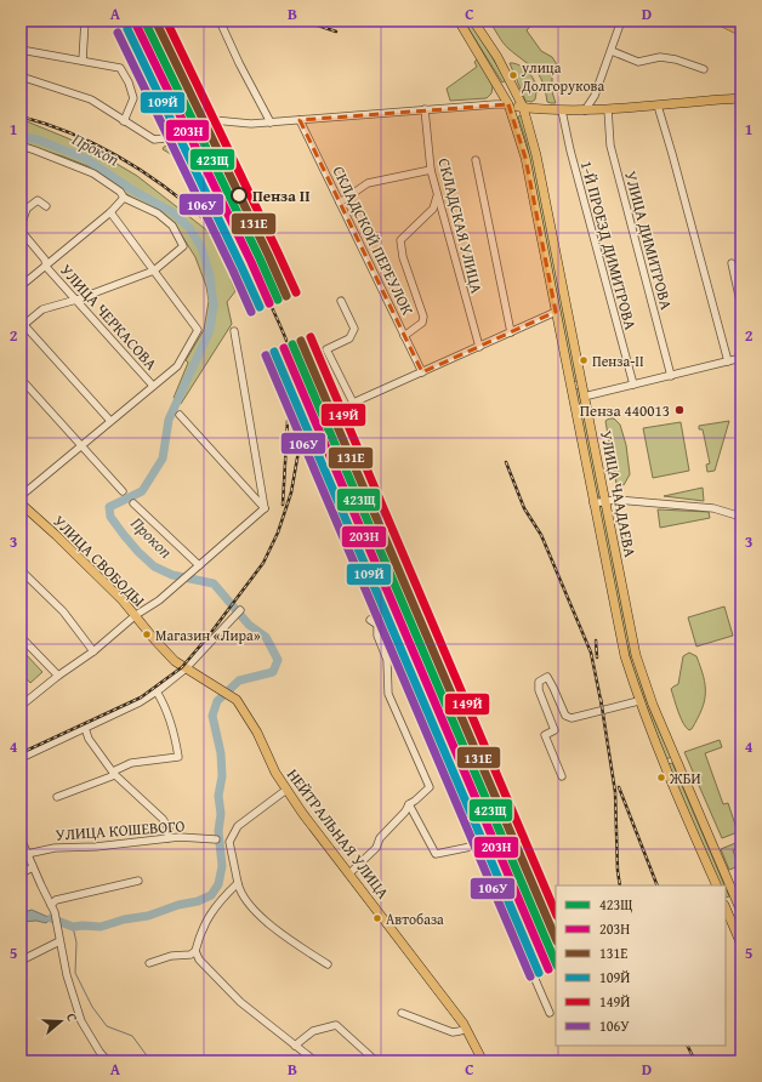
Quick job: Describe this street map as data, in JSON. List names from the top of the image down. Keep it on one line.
{"streets":{"main road":["УЛИЦА ЧААДАЕВА","УЛИЦА СВОБОДЫ","НЕЙТРАЛЬНАЯ УЛИЦА"],"street":["СКЛАДСКАЯ УЛИЦА","СКЛАДСКОЙ ПЕРЕУЛОК","УЛИЦА ДИМИТРОВА","1-Й ПРОЕЗД ДИМИТРОВА","УЛИЦА ЧЕРКАСОВА","УЛИЦА КОШЕВОГО"]},"crossings":[["УЛИЦА СВОБОДЫ","НЕЙТРАЛЬНАЯ УЛИЦА"]],"water":["Прокоп"],"places":["улица Долгорукова","Пенза II","Пенза-II","Пенза 440013","Магазин «Лира»","ЖБИ","Автобаза"],"lines":["transit line 423Щ","transit line 131Е","transit line 149Й","transit line 203Н","transit line 109Й","transit line 106У"],"legend":["423Щ","203Н","131Е","109Й","149Й","106У"],"north":"right","grid":{"columns":["A","B","C","D"],"rows":["1","2","3","4","5"]}}
